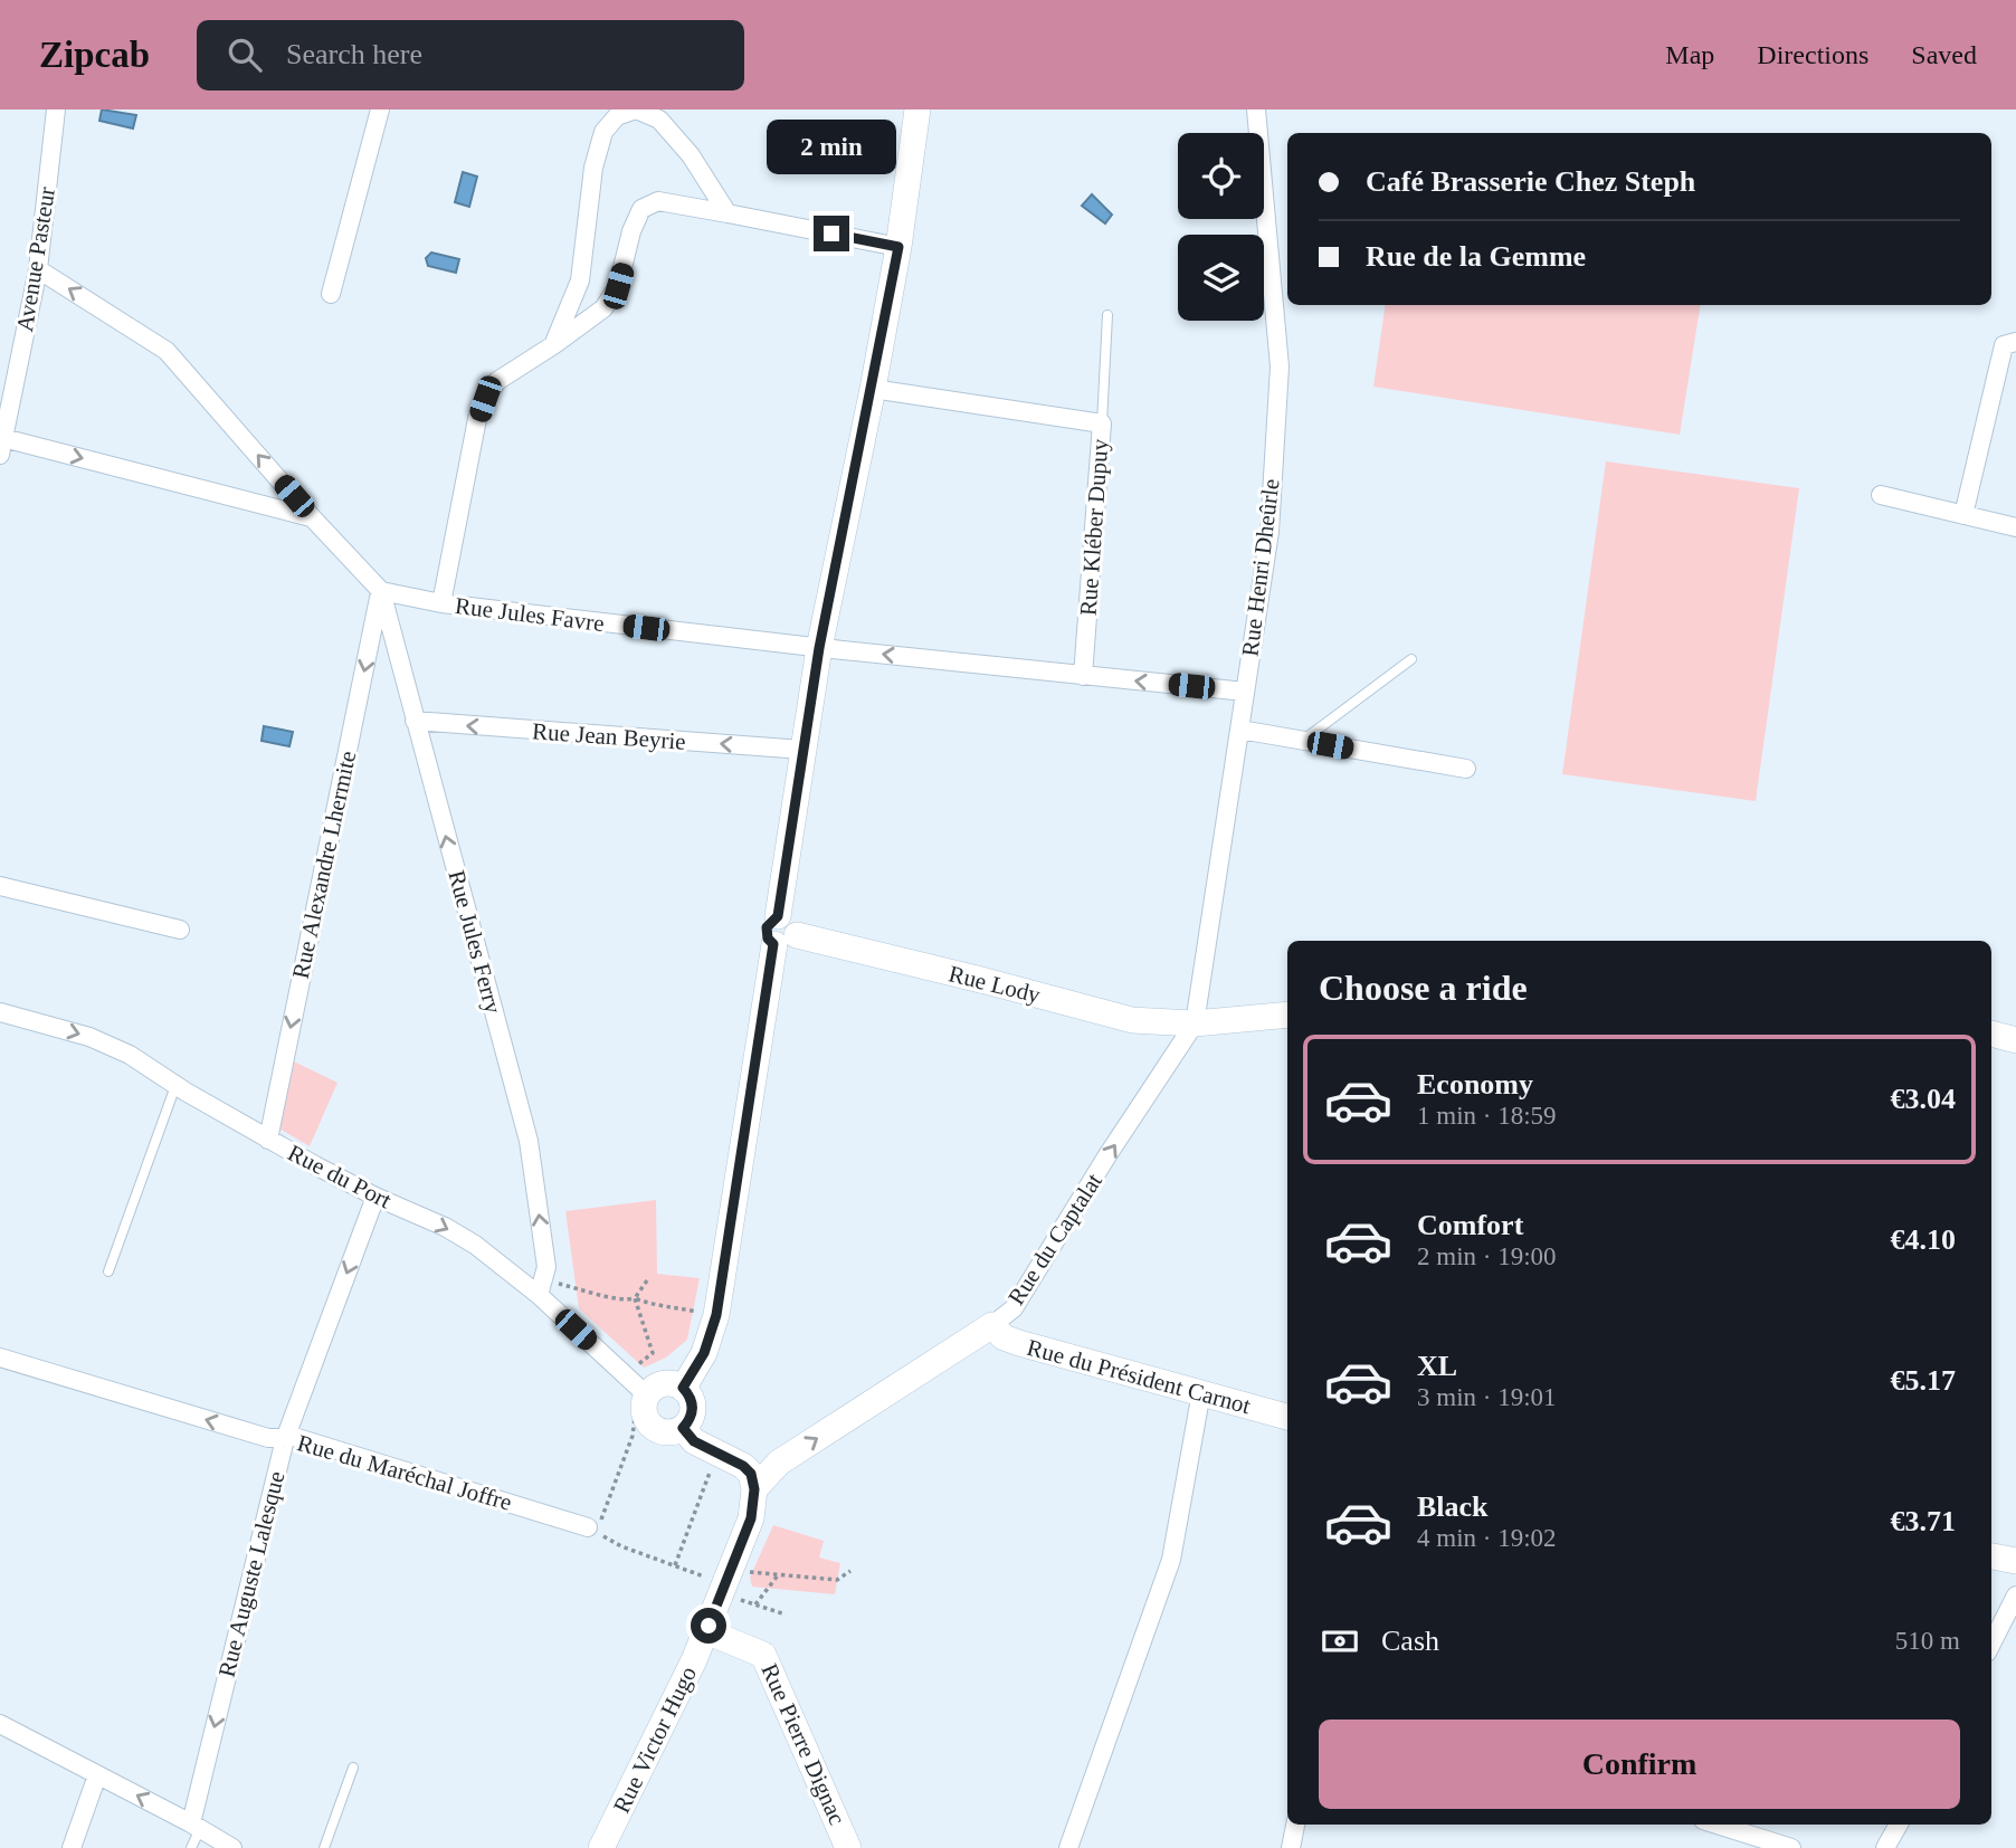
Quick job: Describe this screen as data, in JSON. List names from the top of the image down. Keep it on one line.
{"streets":{"street":["Avenue Pasteur","Rue Kléber Dupuy","Rue Henri Dheûrle","Rue Jules Favre","Rue Jean Beyrie","Rue Alexandre Lhermite","Rue Jules Ferry","Rue Lody","Rue du Port","Rue du Captalat","Rue du Président Carnot","Rue du Maréchal Joffre","Rue Auguste Lalesque","Rue Victor Hugo","Rue Pierre Dignac"]},"crossings":[["Rue Kléber Dupuy","Rue Jules Favre"],["Rue Henri Dheûrle","Rue Jules Favre"],["Rue Henri Dheûrle","Rue Lody"],["Rue Henri Dheûrle","Rue du Captalat"],["Rue Jules Favre","Rue Alexandre Lhermite"],["Rue Jules Favre","Rue Jules Ferry"],["Rue Jean Beyrie","Rue Jules Ferry"],["Rue Alexandre Lhermite","Rue Jules Ferry"],["Rue Alexandre Lhermite","Rue du Port"],["Rue Jules Ferry","Rue du Port"],["Rue Lody","Rue du Captalat"],["Rue du Port","Rue Auguste Lalesque"],["Rue du Captalat","Rue du Président Carnot"],["Rue du Captalat","Rue Victor Hugo"],["Rue du Maréchal Joffre","Rue Auguste Lalesque"],["Rue Victor Hugo","Rue Pierre Dignac"]],"one_way":["Rue Jules Favre","Rue Jean Beyrie","Rue Alexandre Lhermite","Rue Jules Ferry","Rue du Captalat","Rue du Maréchal Joffre","Rue Auguste Lalesque"],"page":{"header":"Zipcab","search":"Search here","nav":["Map","Directions","Saved"],"bubble":"2 min","banner":["Café Brasserie Chez Steph","Rue de la Gemme"],"heading":"Choose a ride","list":[{"name":"Economy","note":"1 min · 18:59","value":"€3.04"},{"name":"Comfort","note":"2 min · 19:00","value":"€4.10"},{"name":"XL","note":"3 min · 19:01","value":"€5.17"},{"name":"Black","note":"4 min · 19:02","value":"€3.71"}],"pay":["Cash","510 m"],"buttons":"Confirm"}}
